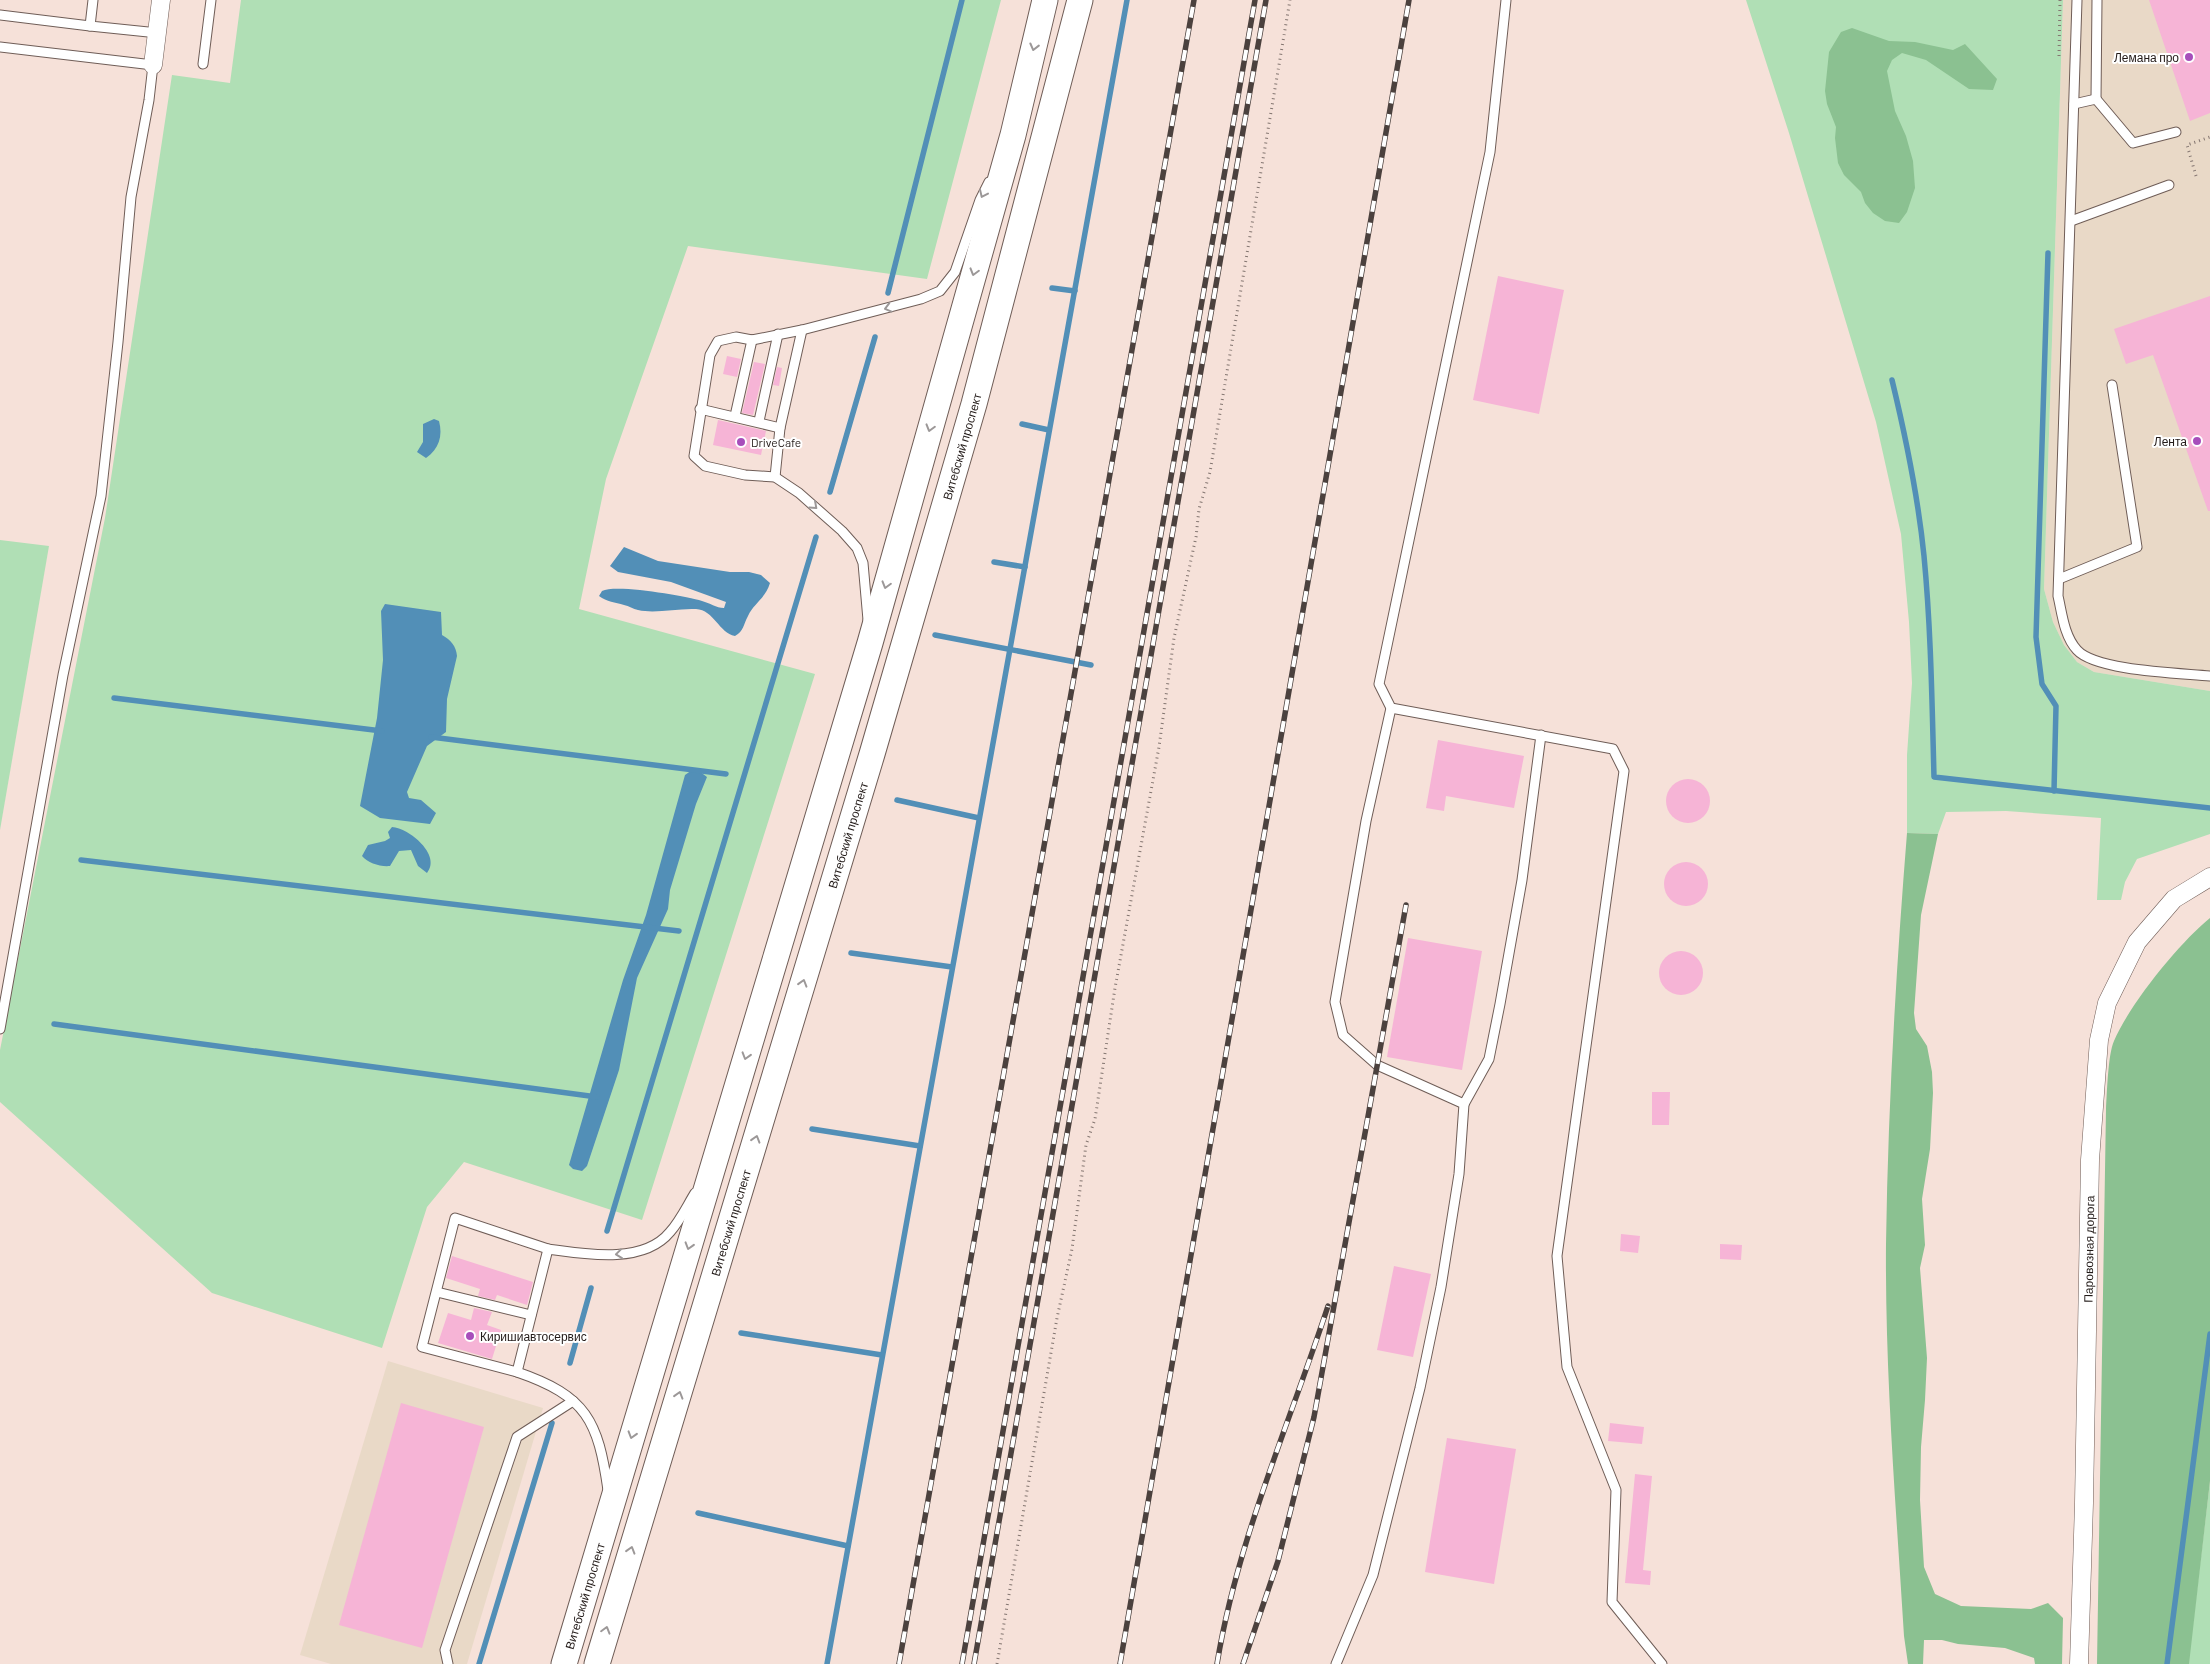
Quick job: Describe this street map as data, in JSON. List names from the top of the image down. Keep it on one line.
{"streets":{"main road":["Витебский проспект"],"street":["Паровозная дорога"]},"places":["Лемана про","Лента","DriveCafe","Киришиавтосервис"]}
